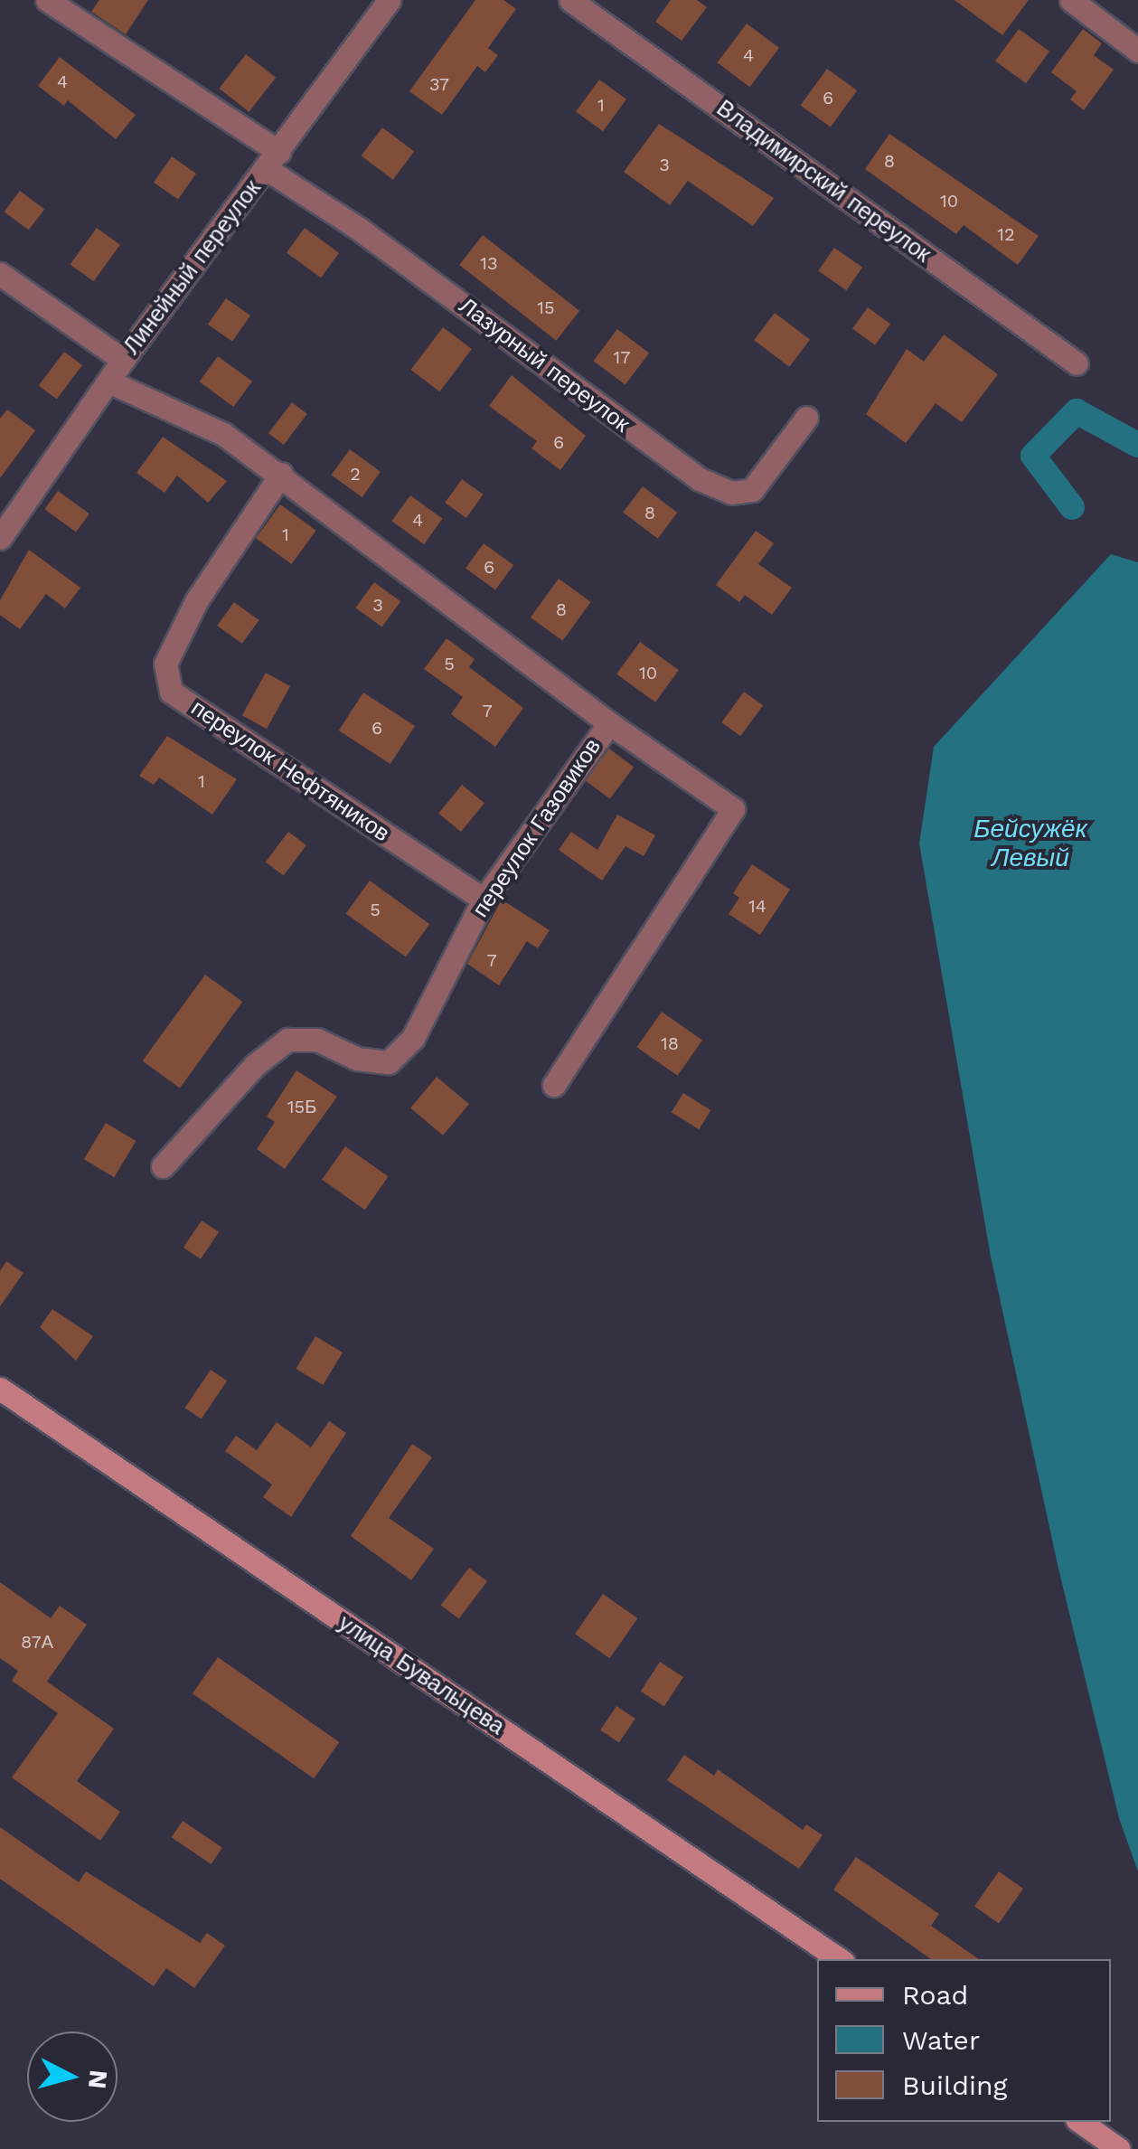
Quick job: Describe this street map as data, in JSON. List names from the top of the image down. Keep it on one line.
{"streets":{"street":["Владимирский переулок","Линейный переулок","Лазурный переулок","переулок Нефтяников","переулок Газовиков","улица Бувальцева"]},"crossings":[["Линейный переулок","Лазурный переулок"],["Линейный переулок","переулок Газовиков"],["переулок Нефтяников","переулок Газовиков"]],"water":["Бейсужёк Левый"],"house_numbers":["4","4","37","6","1","8","3","10","12","13","15","17","6","2","8","4","1","6","3","8","5","10","7","6","1","14","5","7","18","15Б","87А"],"legend":["Road","Water","Building"],"north":"right"}
